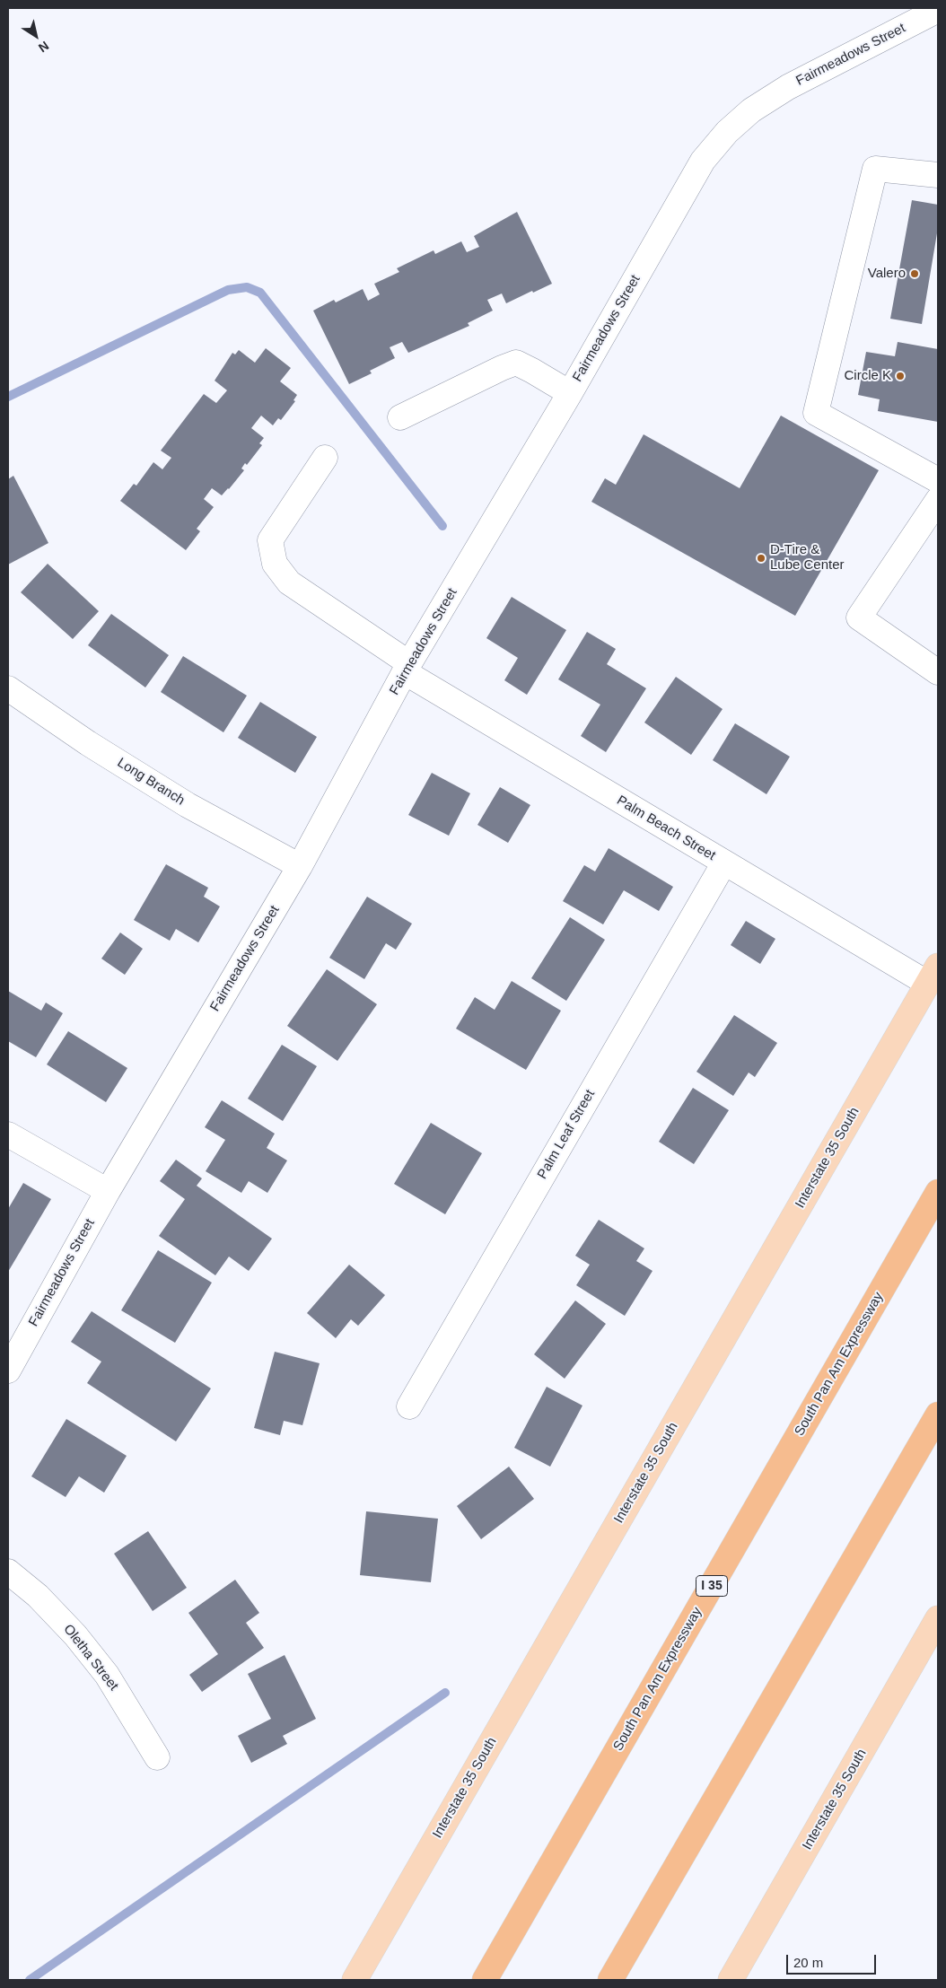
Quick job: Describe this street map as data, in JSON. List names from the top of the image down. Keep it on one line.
{"streets":{"highway":["South Pan Am Expressway","I 35"],"main road":["Interstate 35 South"],"street":["Fairmeadows Street","Long Branch","Palm Beach Street","Palm Leaf Street","Oletha Street"]},"crossings":[["Fairmeadows Street","Long Branch"],["Fairmeadows Street","Palm Beach Street"],["Palm Beach Street","Palm Leaf Street"],["Palm Beach Street","Interstate 35 South"]],"places":["Valero","Circle K","D-Tire & Lube Center"],"scale_bar":"20 m","north":"bottom right"}
